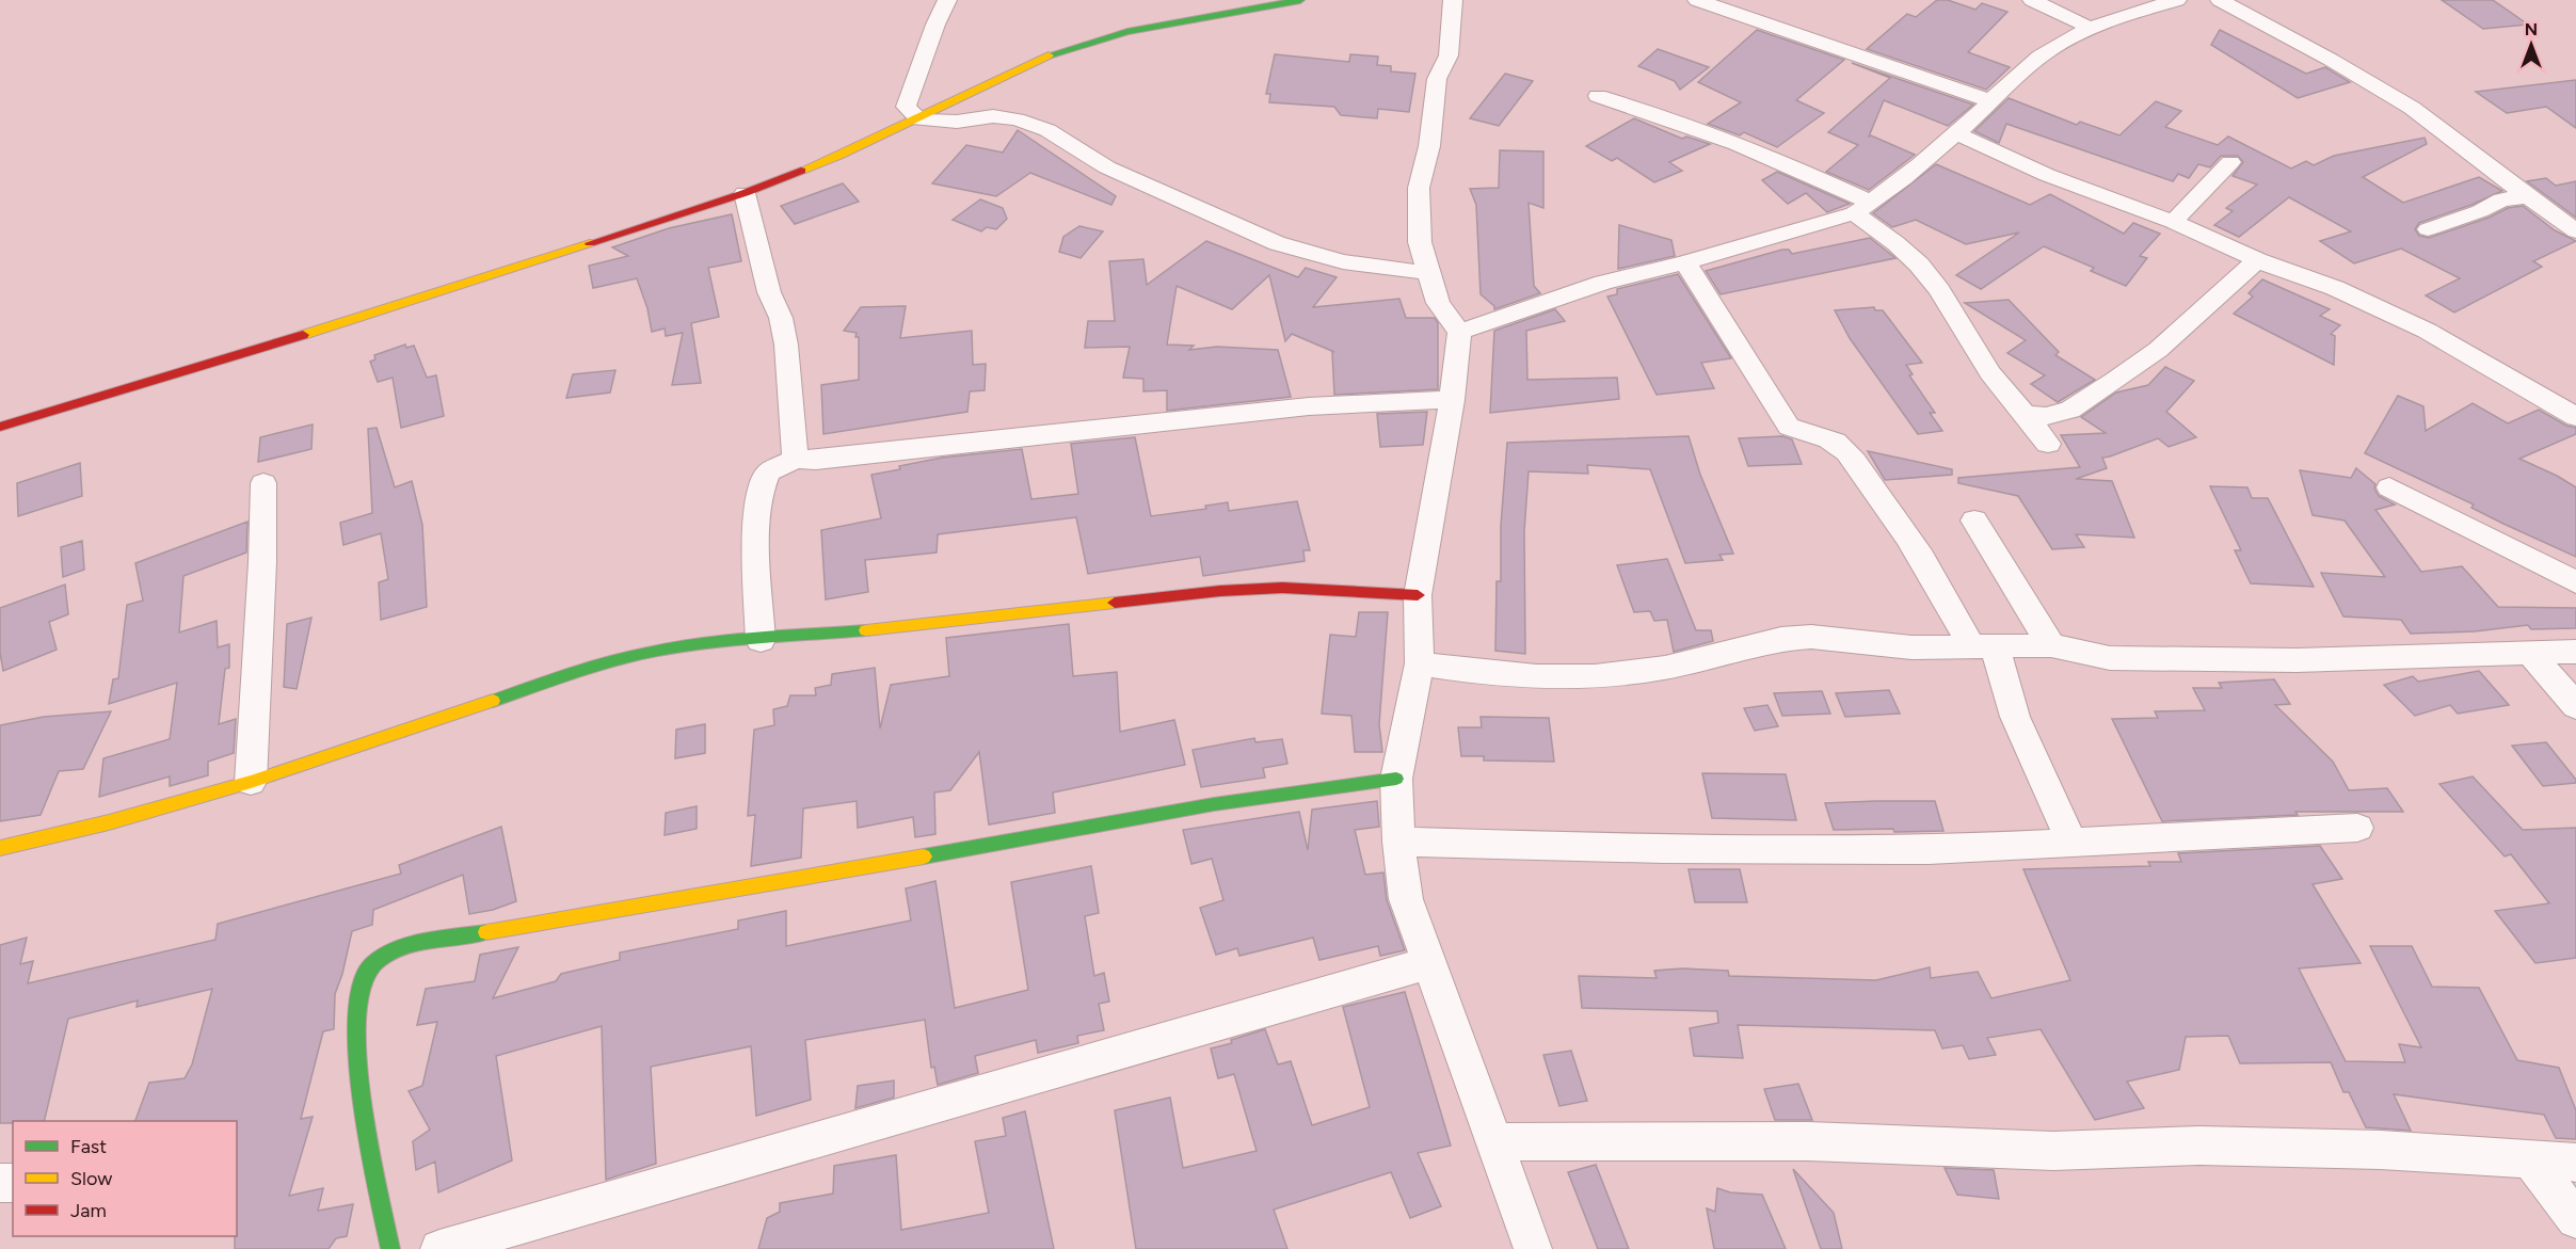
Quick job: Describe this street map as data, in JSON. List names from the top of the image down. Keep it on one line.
{"legend":["Fast","Slow","Jam"],"north":"top"}
